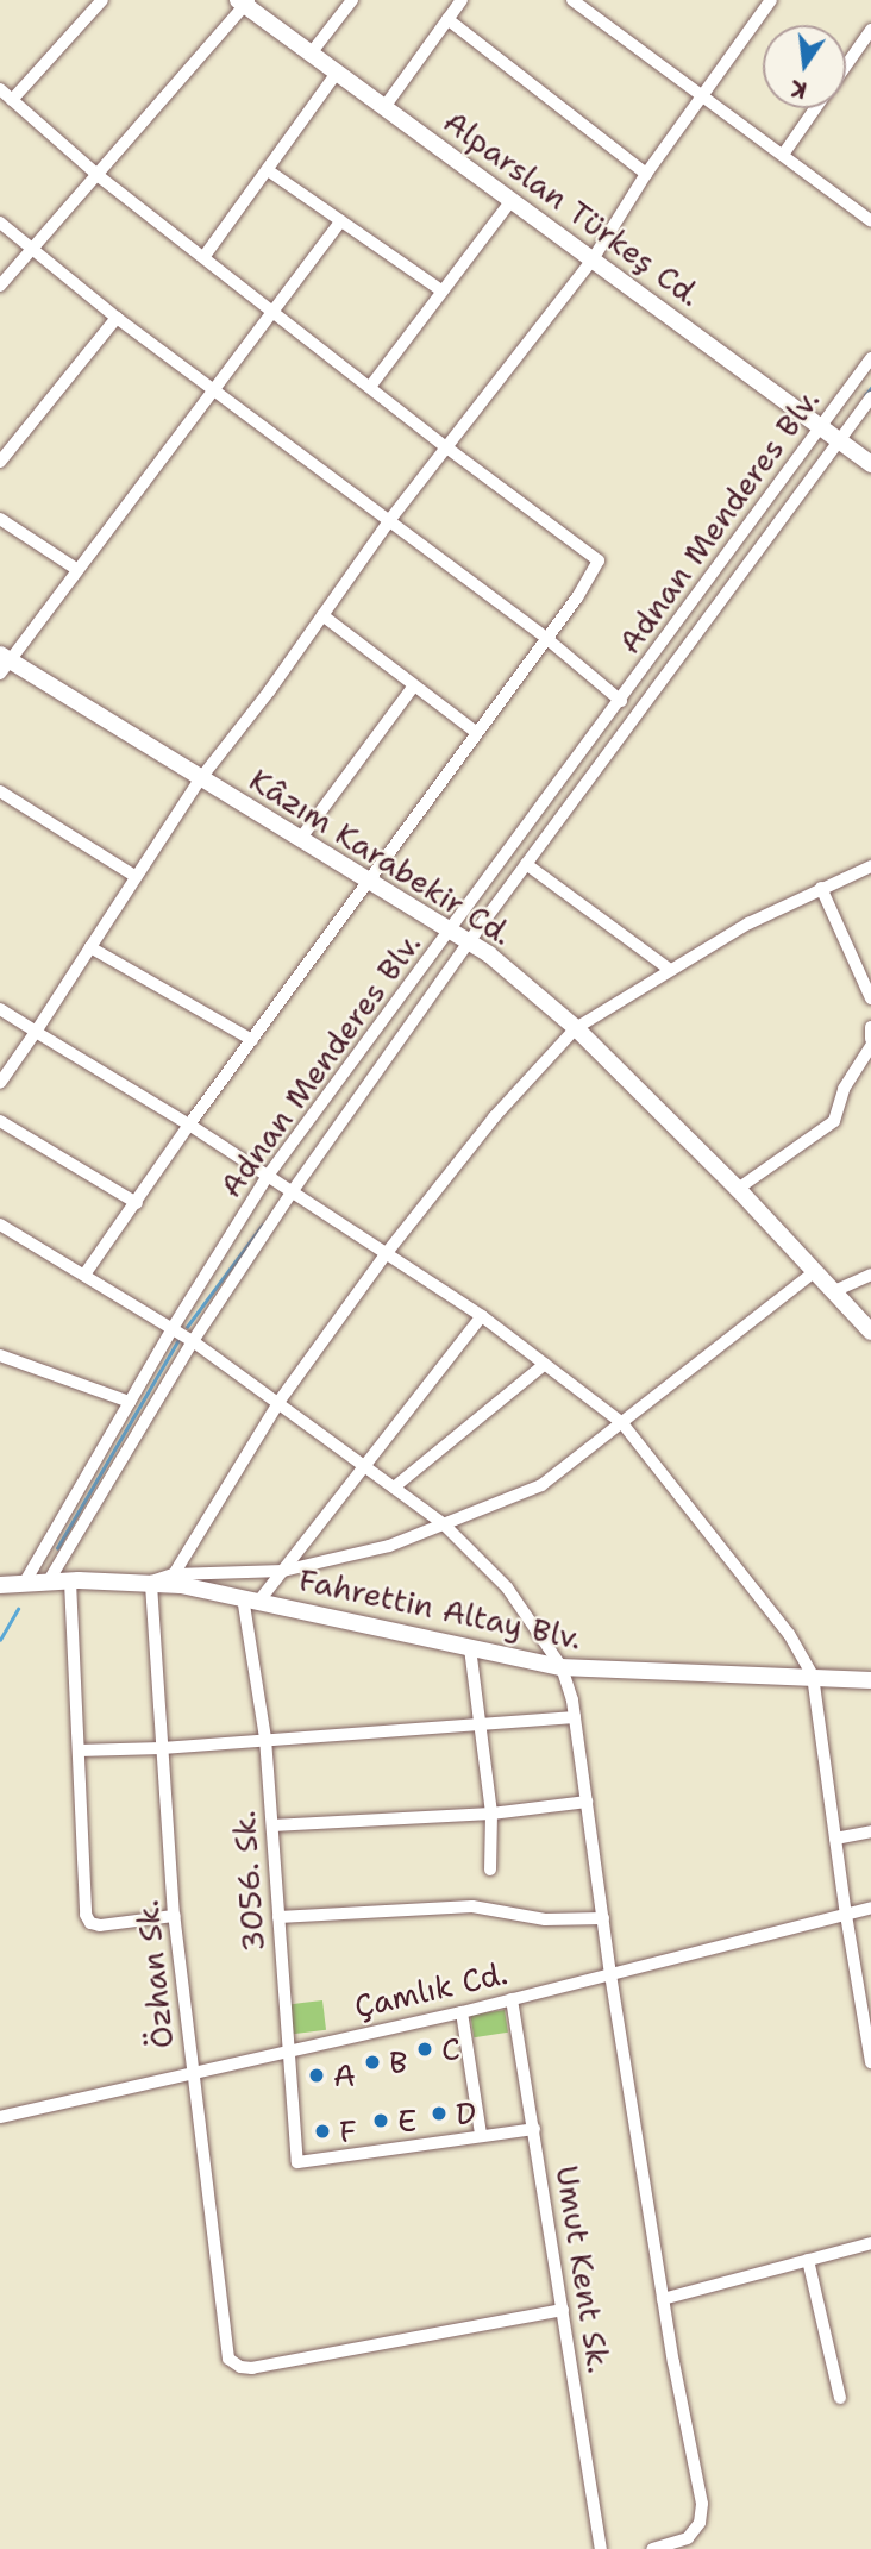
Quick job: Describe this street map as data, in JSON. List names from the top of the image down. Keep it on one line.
{"streets":{"street":["Alparslan Türkeş Cd.","Adnan Menderes Blv.","Kâzım Karabekir Cd.","Fahrettin Altay Blv.","3056. Sk.","Özhan Sk.","Çamlık Cd.","Umut Kent Sk."]},"crossings":[["Alparslan Türkeş Cd.","Adnan Menderes Blv."],["Adnan Menderes Blv.","Kâzım Karabekir Cd."],["Adnan Menderes Blv.","Fahrettin Altay Blv."],["Fahrettin Altay Blv.","3056. Sk."],["Fahrettin Altay Blv.","Özhan Sk."],["3056. Sk.","Çamlık Cd."],["Özhan Sk.","Çamlık Cd."],["Özhan Sk.","Umut Kent Sk."],["Çamlık Cd.","Umut Kent Sk."]],"places":["C","B","A","D","E","F"],"north":"bottom"}
